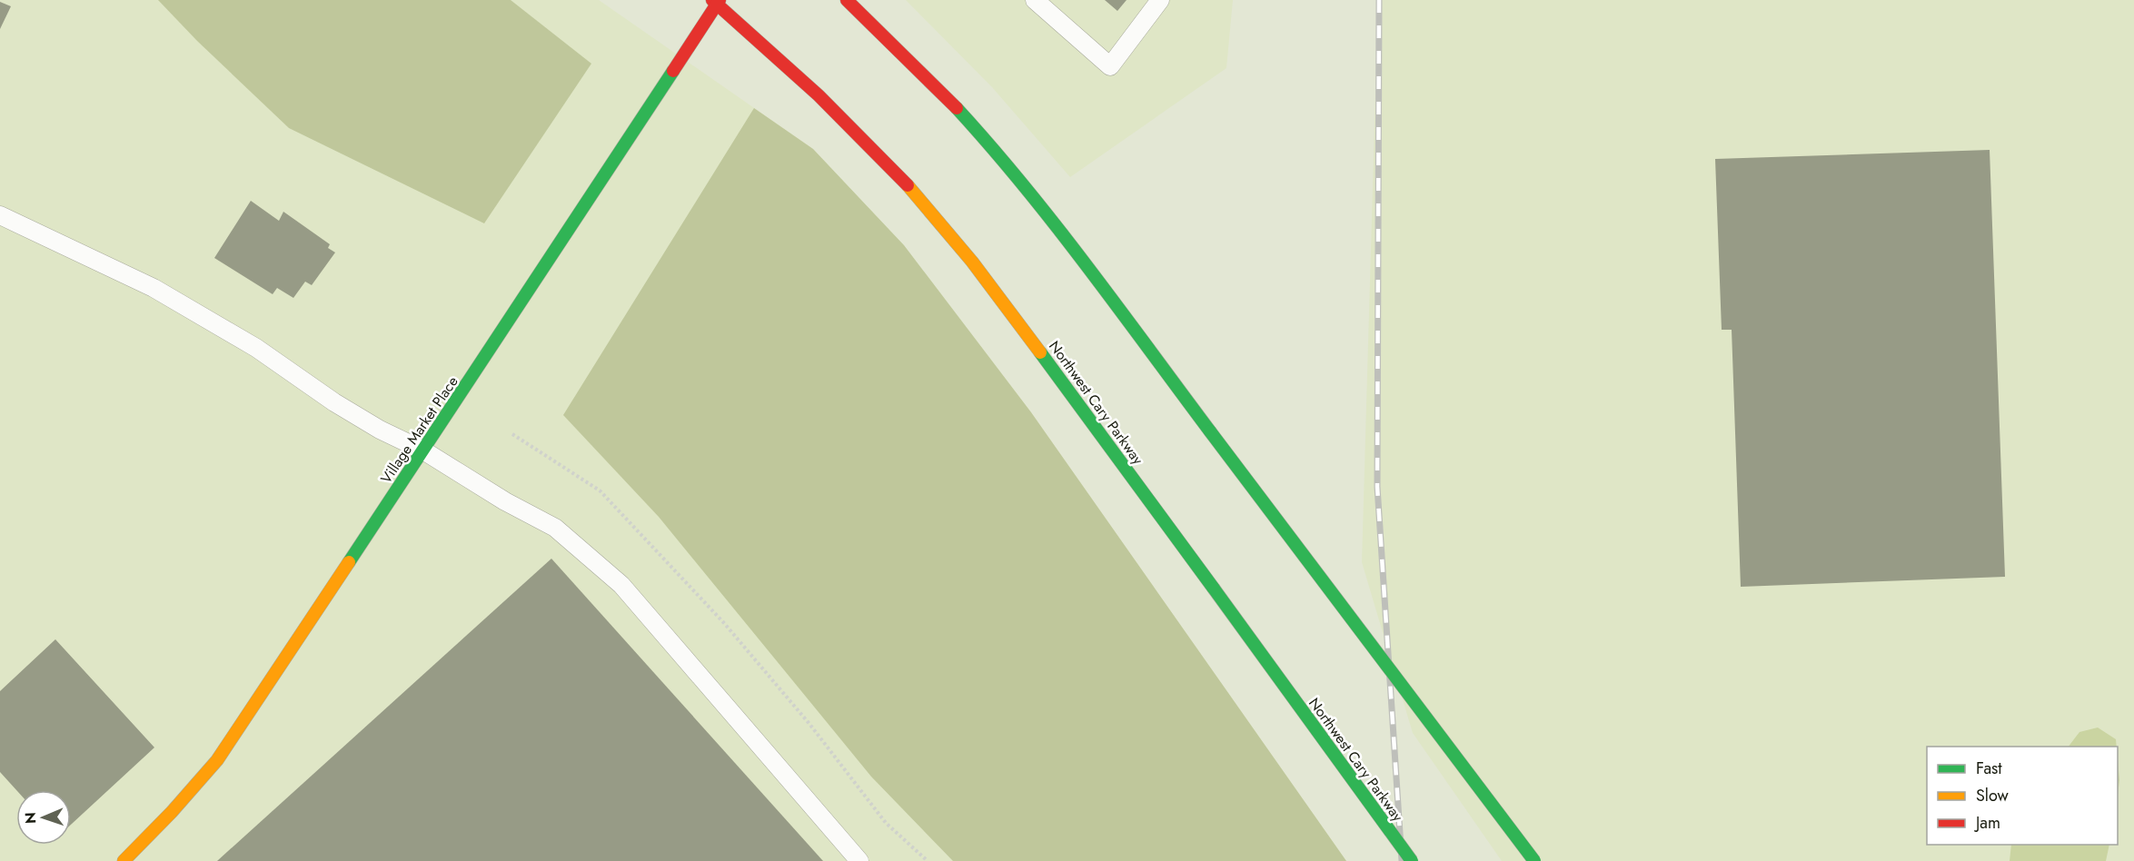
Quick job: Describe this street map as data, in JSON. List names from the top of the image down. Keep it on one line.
{"streets":{"main road":["Northwest Cary Parkway","Village Market Place"]},"crossings":[["Northwest Cary Parkway","Village Market Place"]],"legend":["Fast","Slow","Jam"],"north":"left"}
